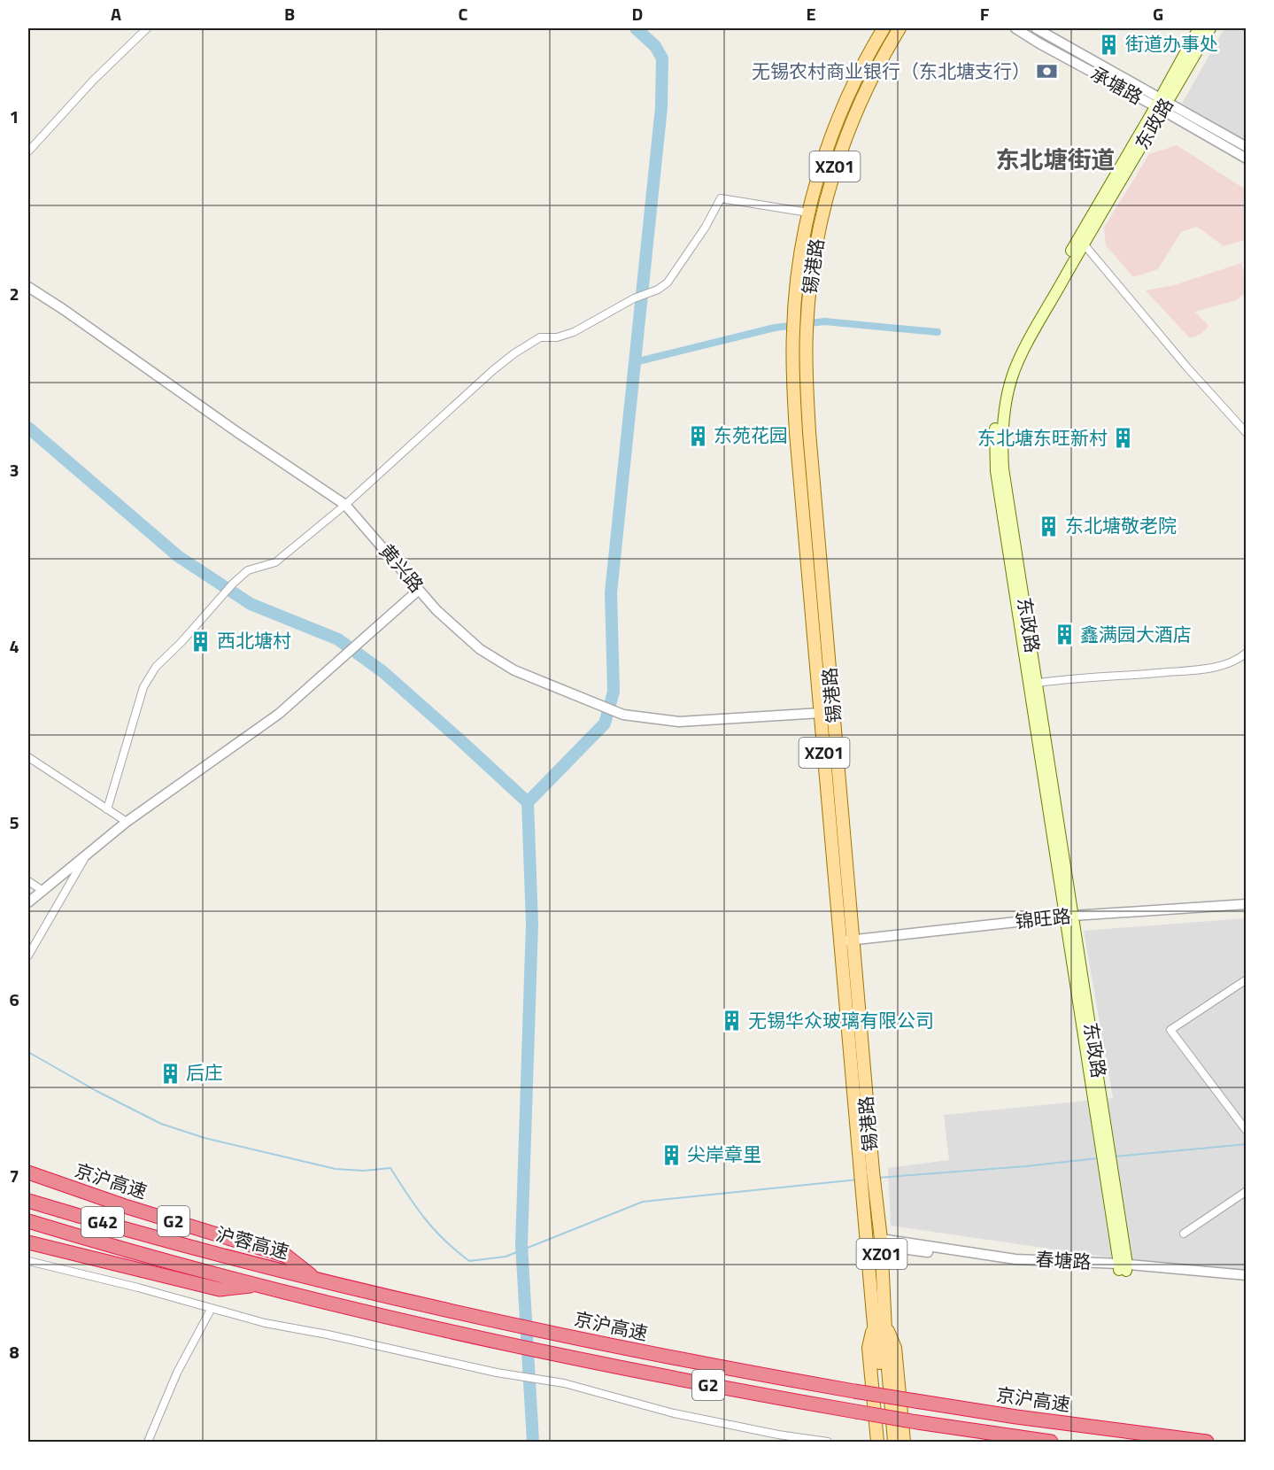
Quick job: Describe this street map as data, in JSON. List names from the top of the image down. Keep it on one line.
{"streets":{"highway":["京沪高速","G2","G42","沪蓉高速"],"main road":["东政路","XZ01","锡港路"],"street":["承塘路","黄兴路","锦旺路","春塘路"]},"crossings":[["承塘路","东政路"],["东政路","锦旺路"],["东政路","春塘路"],["锡港路","黄兴路"],["锡港路","锦旺路"],["锡港路","春塘路"],["京沪高速","沪蓉高速"]],"districts":["东北塘街道"],"places":{"building":["街道办事处","东苑花园","东北塘东旺新村","东北塘敬老院","鑫满园大酒店","西北塘村","无锡华众玻璃有限公司","后庄","尖岸章里"],"bank":["无锡农村商业银行（东北塘支行）"]},"grid":{"columns":["A","B","C","D","E","F","G"],"rows":["1","2","3","4","5","6","7","8"]}}
